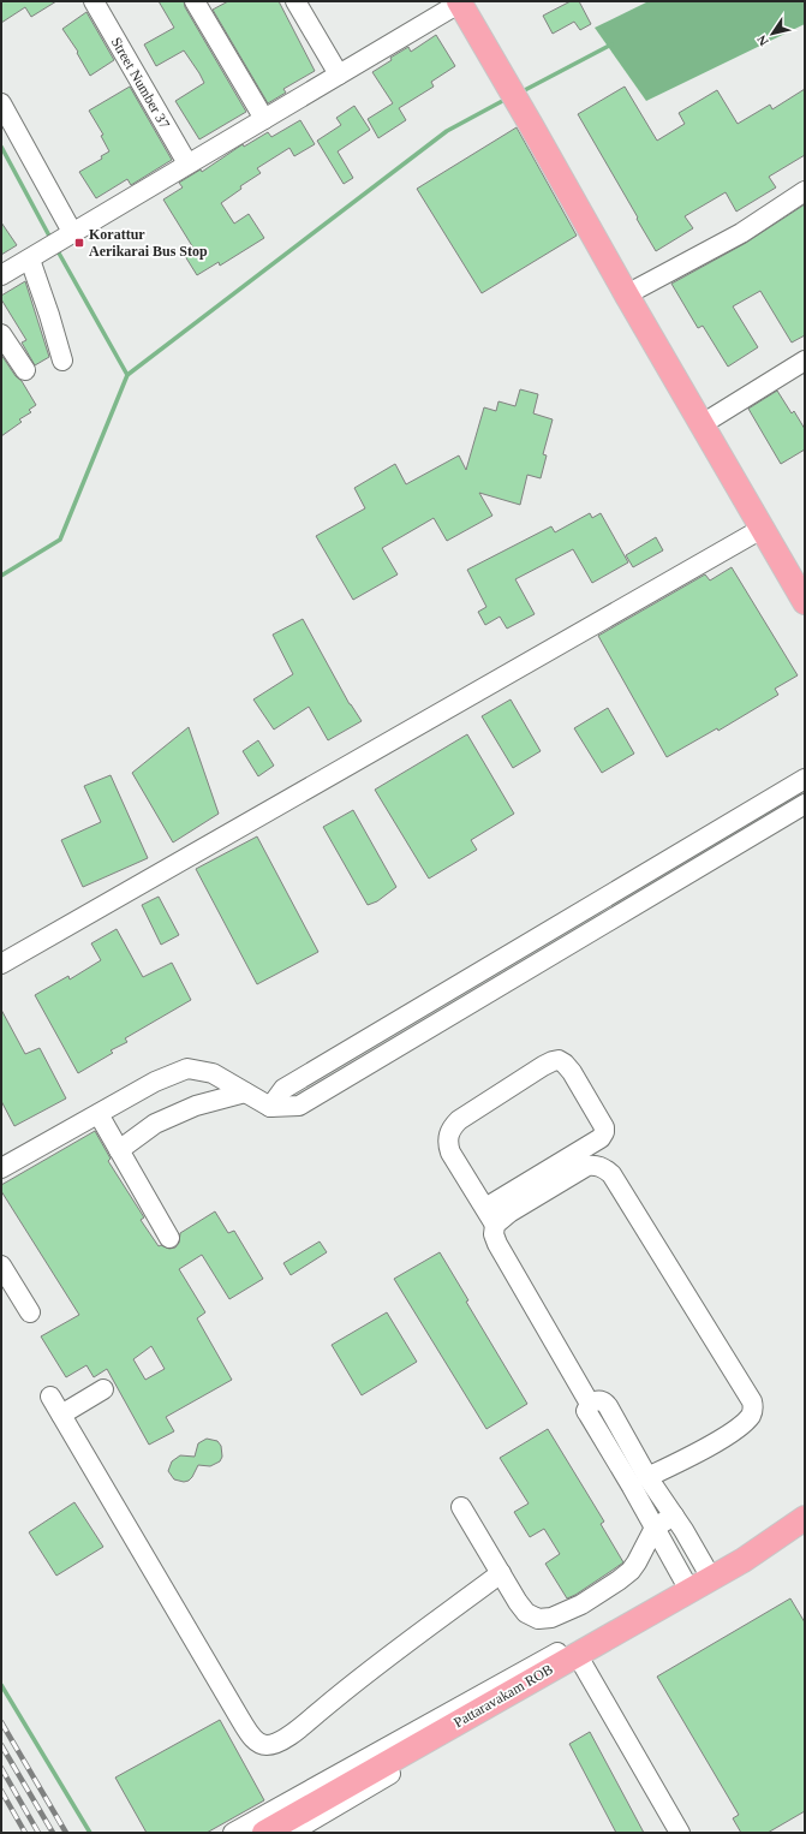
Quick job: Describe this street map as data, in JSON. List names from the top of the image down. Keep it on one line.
{"streets":{"main road":["Pattaravakam ROB"],"street":["Street Number 37"]},"places":{"transit":["Korattur Aerikarai Bus Stop"]},"north":"bottom left"}
